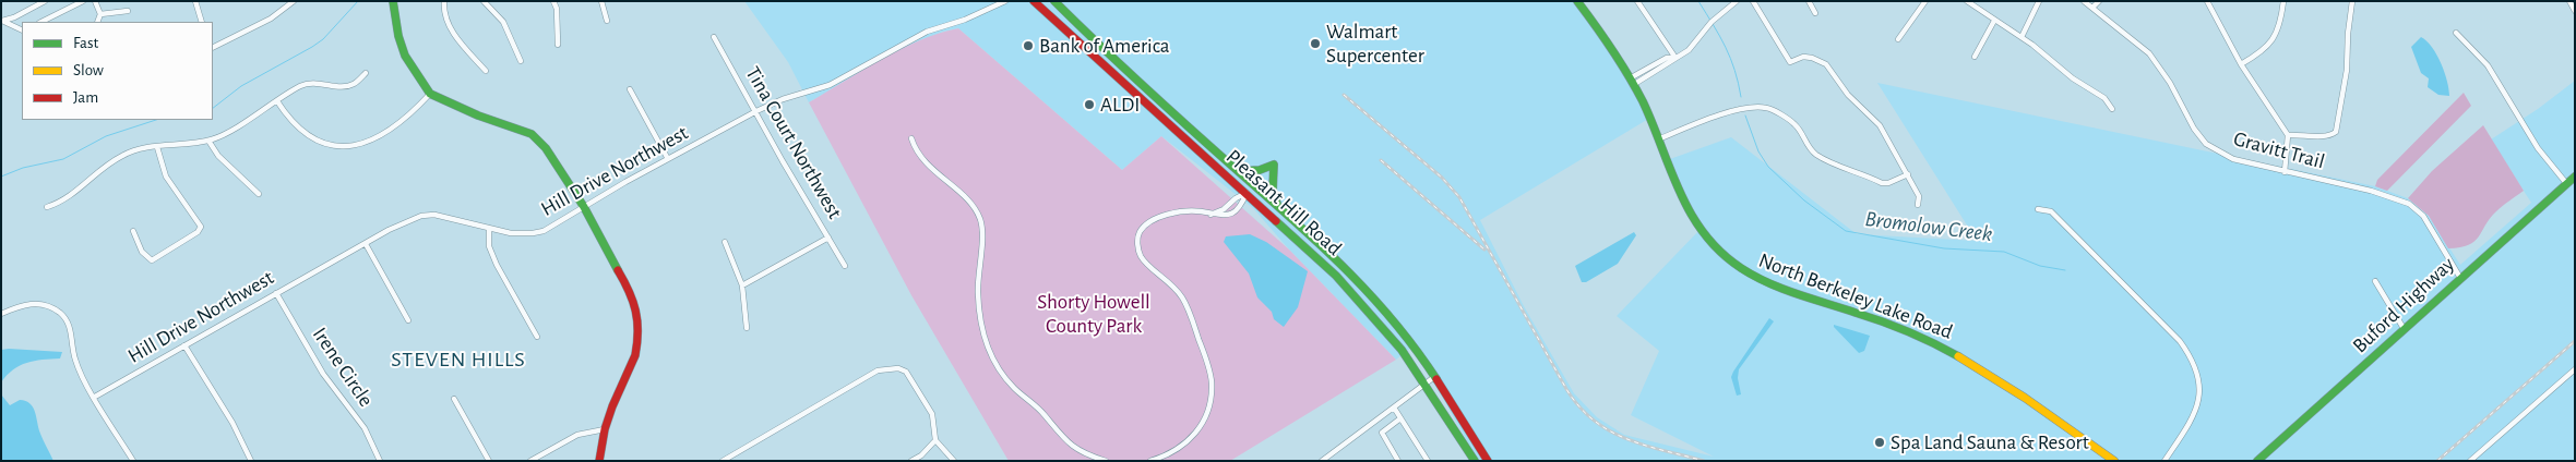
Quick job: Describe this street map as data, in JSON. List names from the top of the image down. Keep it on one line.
{"streets":{"main road":["Pleasant Hill Road","North Berkeley Lake Road","Buford Highway"],"street":["Tina Court Northwest","Gravitt Trail","Hill Drive Northwest","Irene Circle"]},"crossings":[["Tina Court Northwest","Hill Drive Northwest"],["Gravitt Trail","Buford Highway"],["Hill Drive Northwest","Irene Circle"]],"districts":["STEVEN HILLS"],"water":["Bromolow Creek"],"parks":["Shorty Howell County Park"],"places":["Walmart Supercenter","Bank of America","ALDI","Spa Land Sauna & Resort"],"legend":["Fast","Slow","Jam"]}
